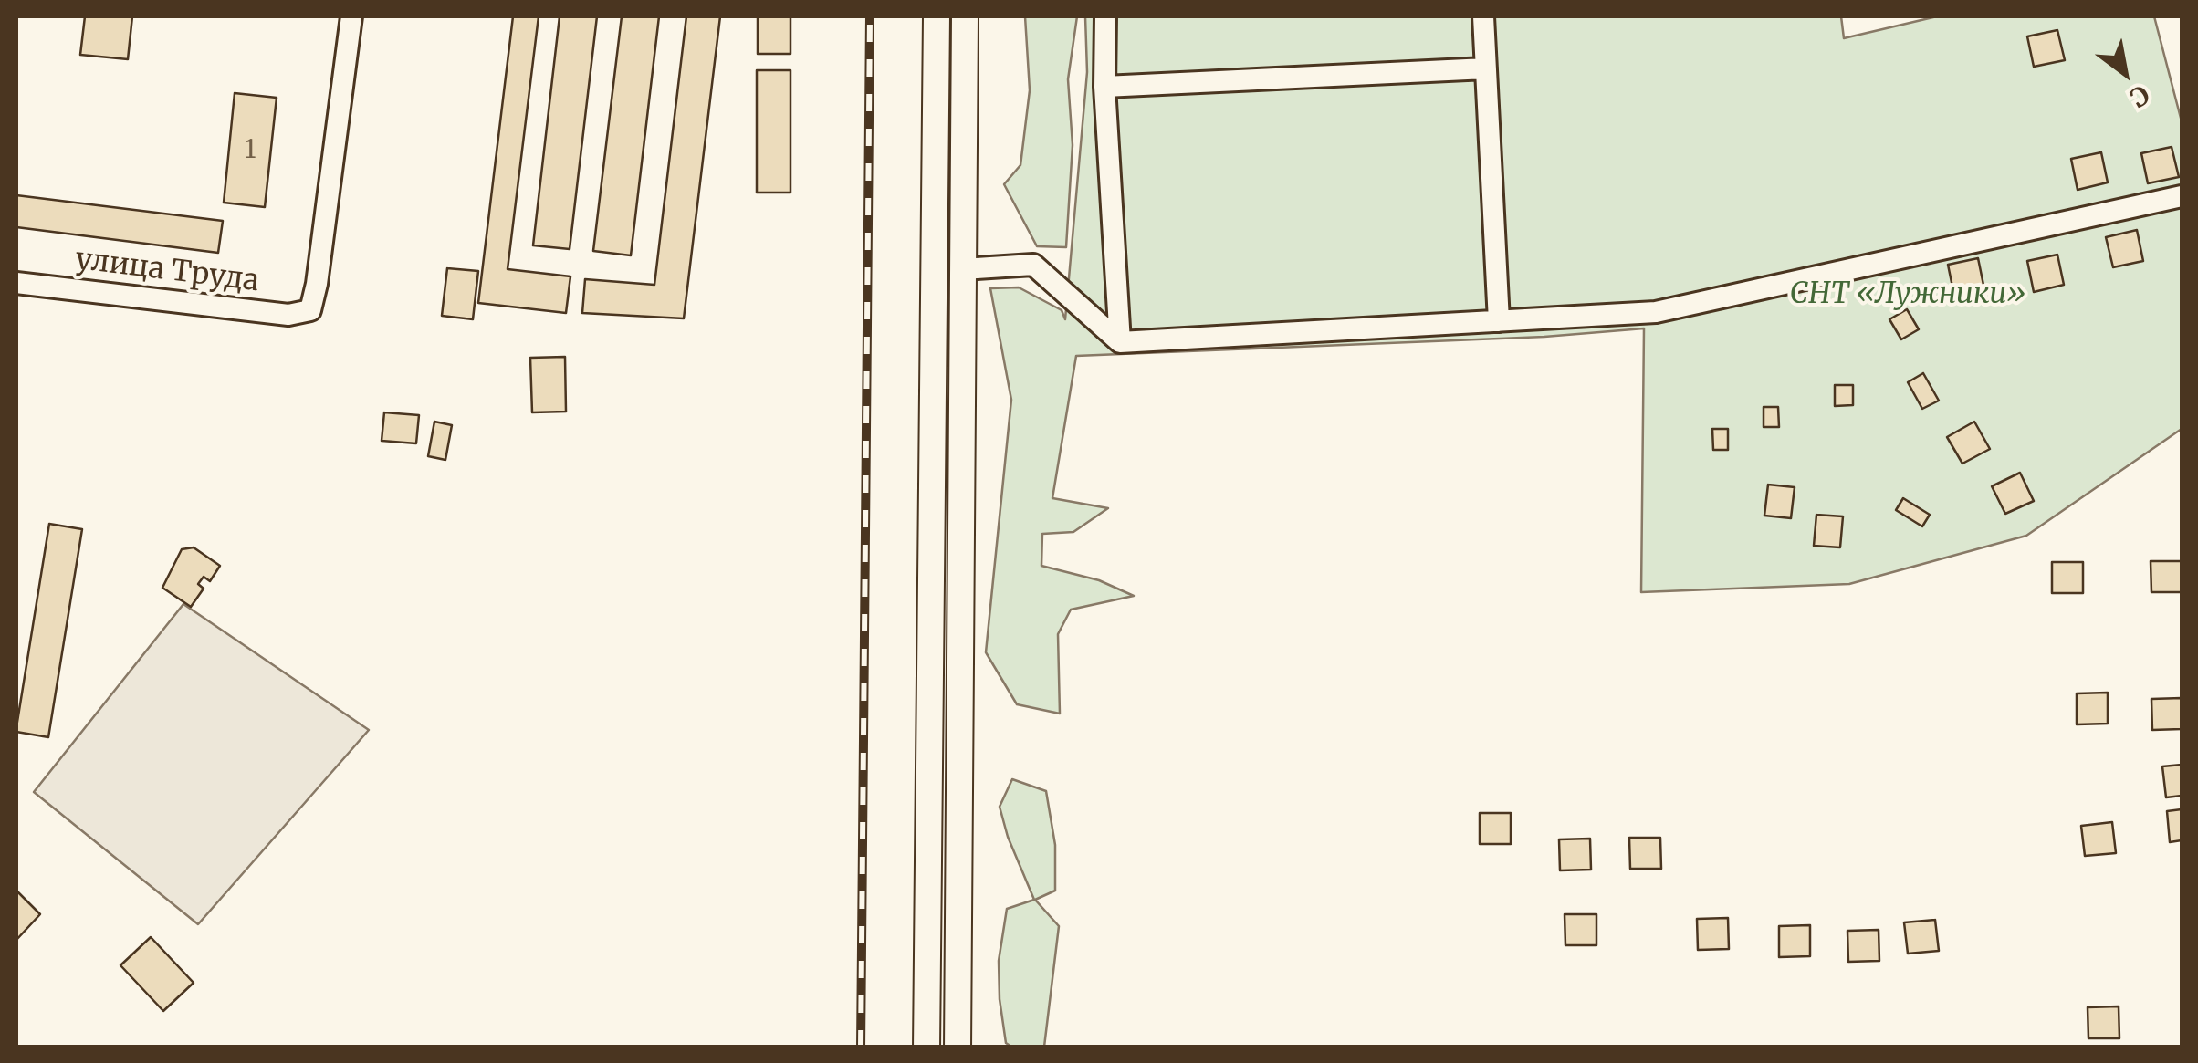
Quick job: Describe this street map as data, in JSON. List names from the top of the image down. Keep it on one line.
{"streets":{"street":["улица Труда"]},"parks":["СНТ «Лужники»"],"house_numbers":["1"],"north":"bottom right"}
